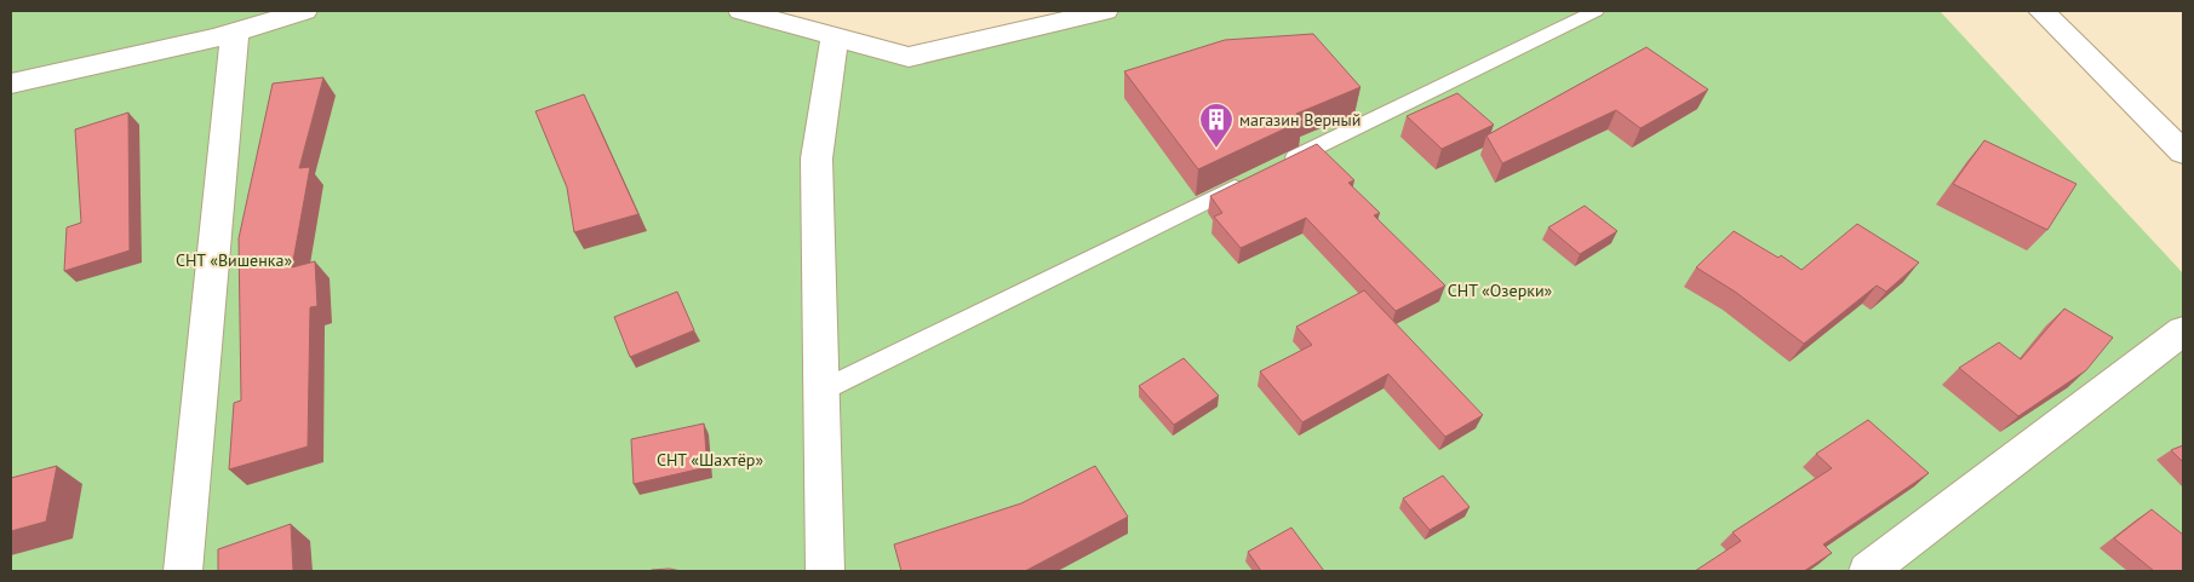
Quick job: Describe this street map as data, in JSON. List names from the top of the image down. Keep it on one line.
{"parks":["СНТ «Вишенка»","СНТ «Озерки»","СНТ «Шахтёр»"],"places":{"building":["магазин Верный"]}}
